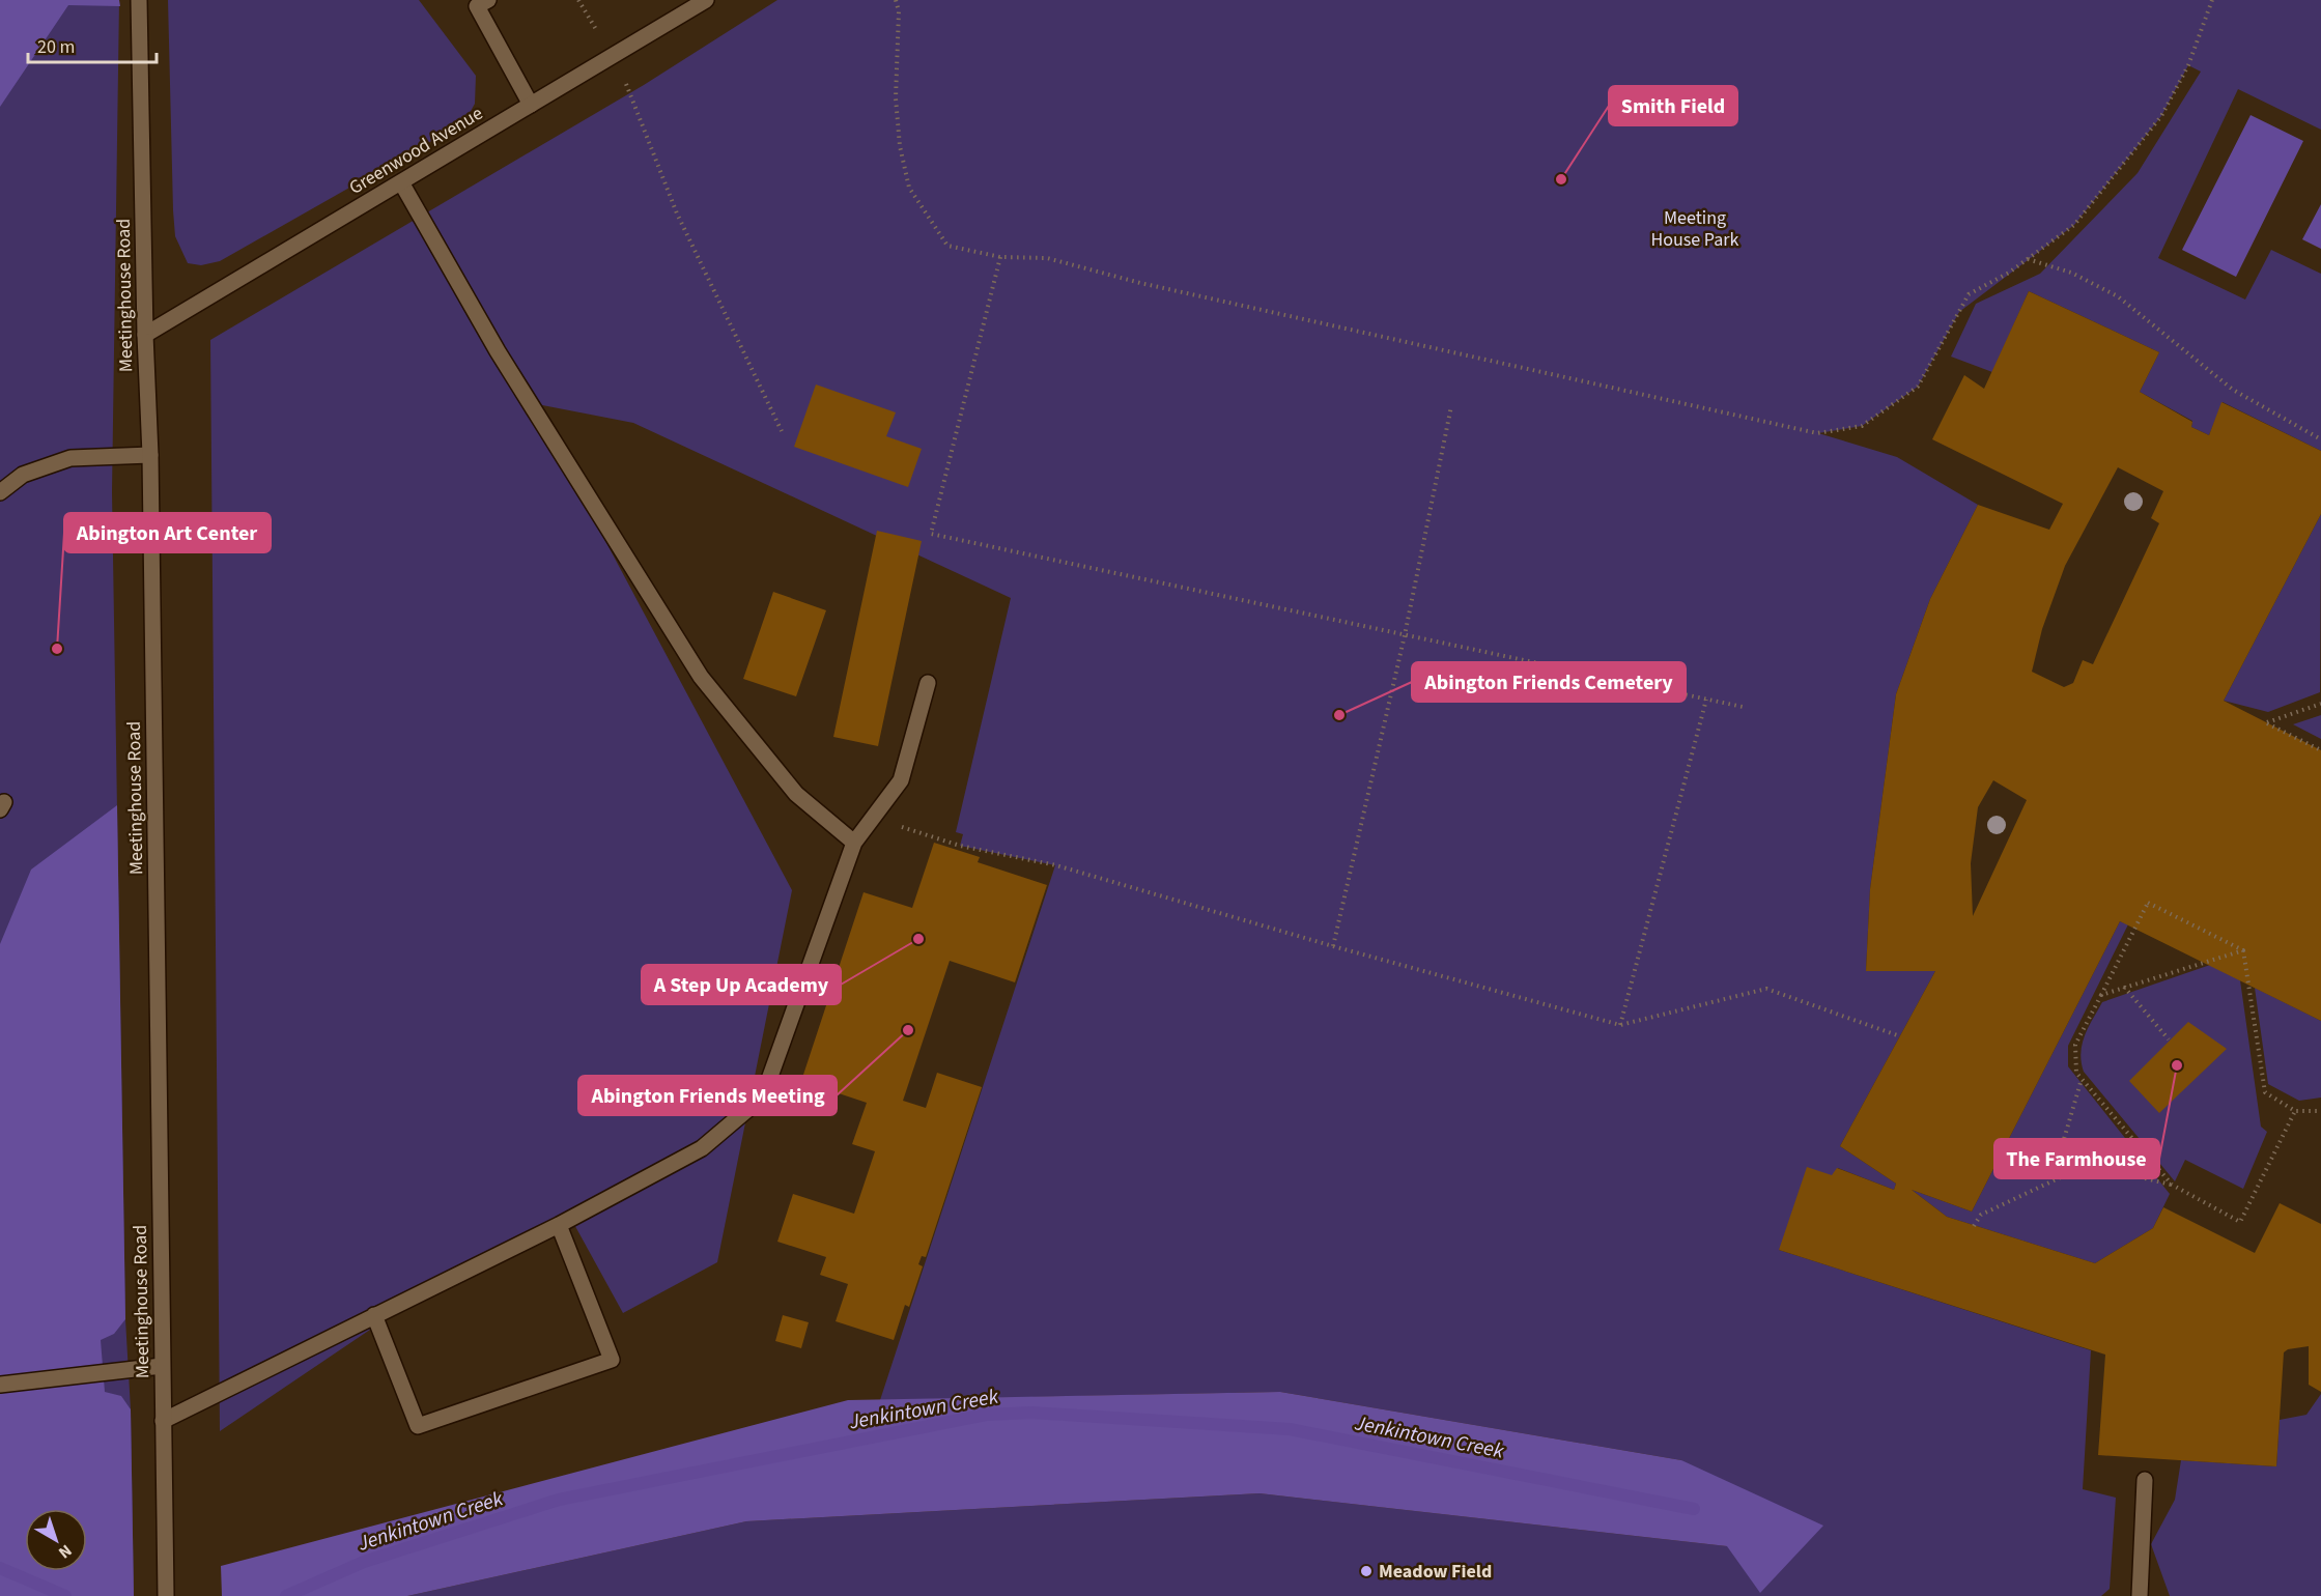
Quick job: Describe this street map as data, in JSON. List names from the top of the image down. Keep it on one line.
{"streets":{"street":["Greenwood Avenue","Meetinghouse Road"]},"crossings":[["Greenwood Avenue","Meetinghouse Road"]],"water":["Jenkintown Creek"],"parks":["Meeting House Park"],"places":["Smith Field","Abington Art Center","Abington Friends Cemetery","A Step Up Academy","Abington Friends Meeting","The Farmhouse","Meadow Field"],"scale_bar":"20 m","north":"bottom right"}
